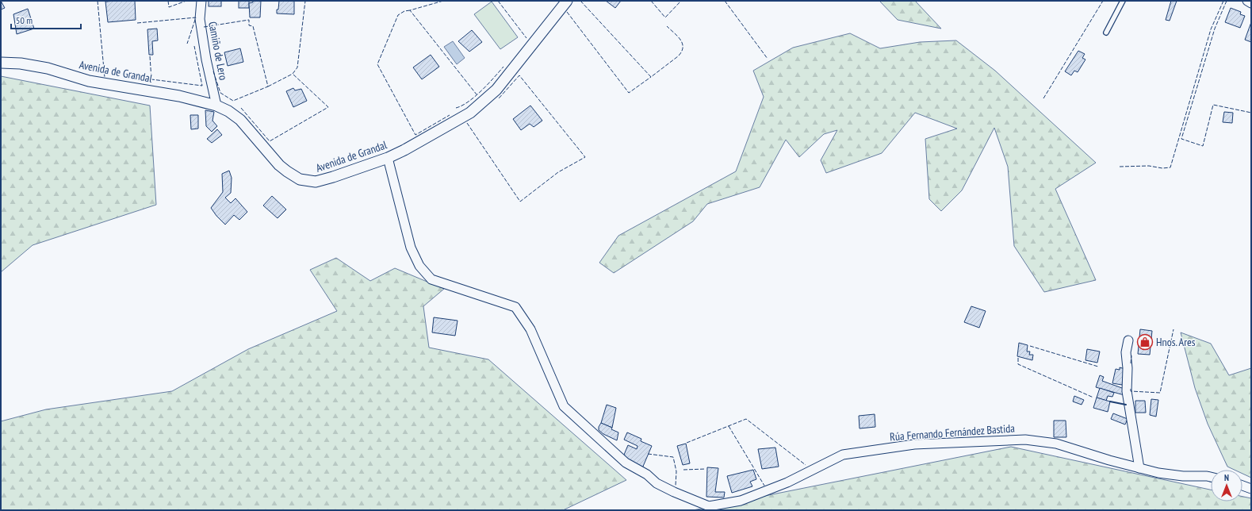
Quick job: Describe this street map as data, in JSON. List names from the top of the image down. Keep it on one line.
{"streets":{"street":["Camiño de Lero","Avenida de Grandal","Rúa Fernando Fernández Bastida"]},"crossings":[["Camiño de Lero","Avenida de Grandal"],["Avenida de Grandal","Rúa Fernando Fernández Bastida"]],"places":{"shop":["Hnos. Ares"]},"scale_bar":"50 m","north":"top"}
